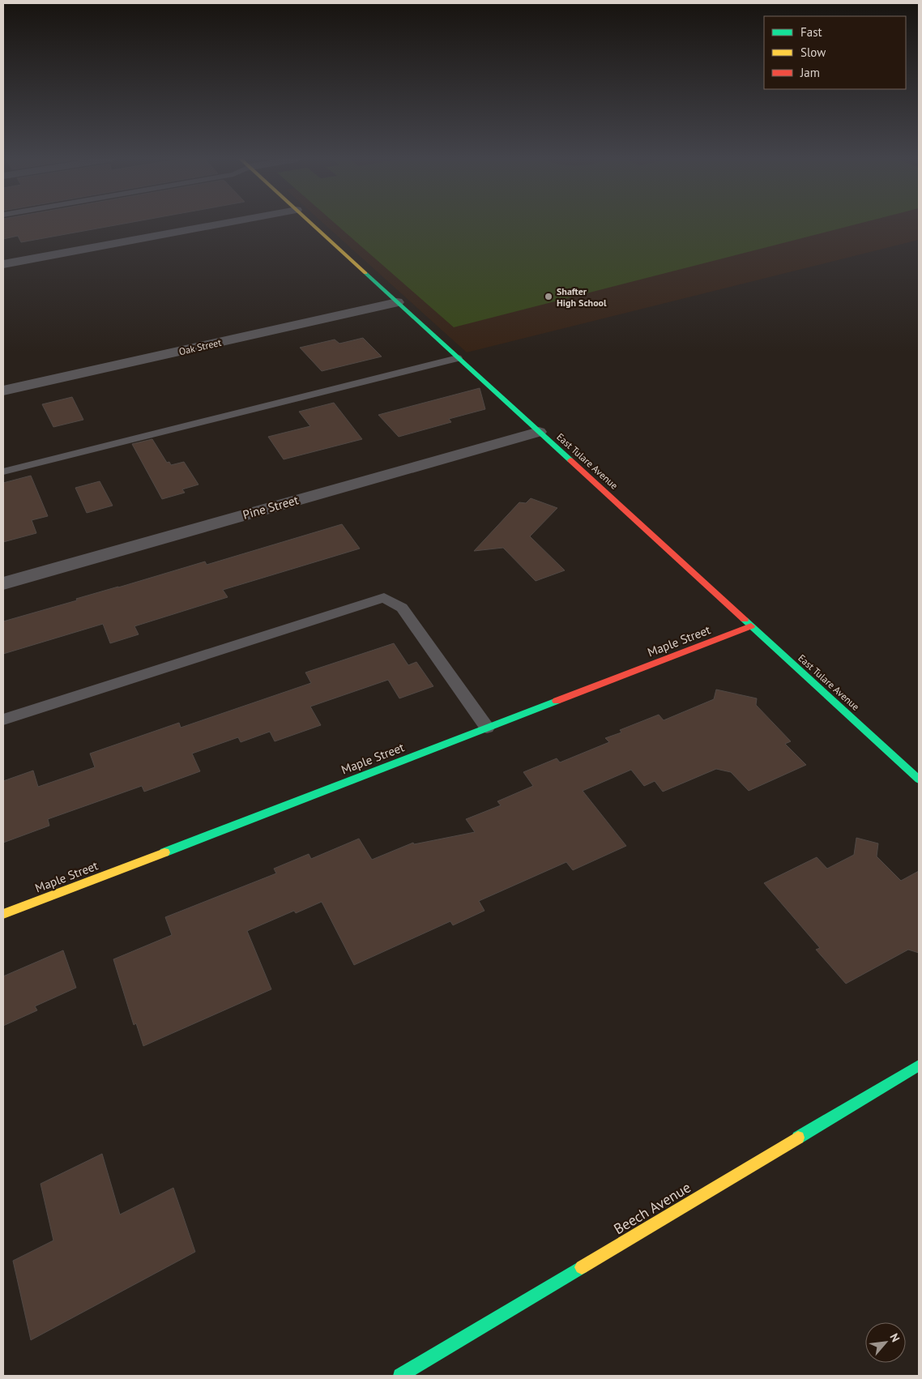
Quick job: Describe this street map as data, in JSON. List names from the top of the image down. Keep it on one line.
{"streets":{"street":["Oak Street","East Tulare Avenue","Pine Street","Maple Street","Beech Avenue"]},"crossings":[["Oak Street","East Tulare Avenue"],["East Tulare Avenue","Pine Street"],["East Tulare Avenue","Maple Street"]],"places":["Shafter High School"],"legend":["Fast","Slow","Jam"],"north":"top right"}
